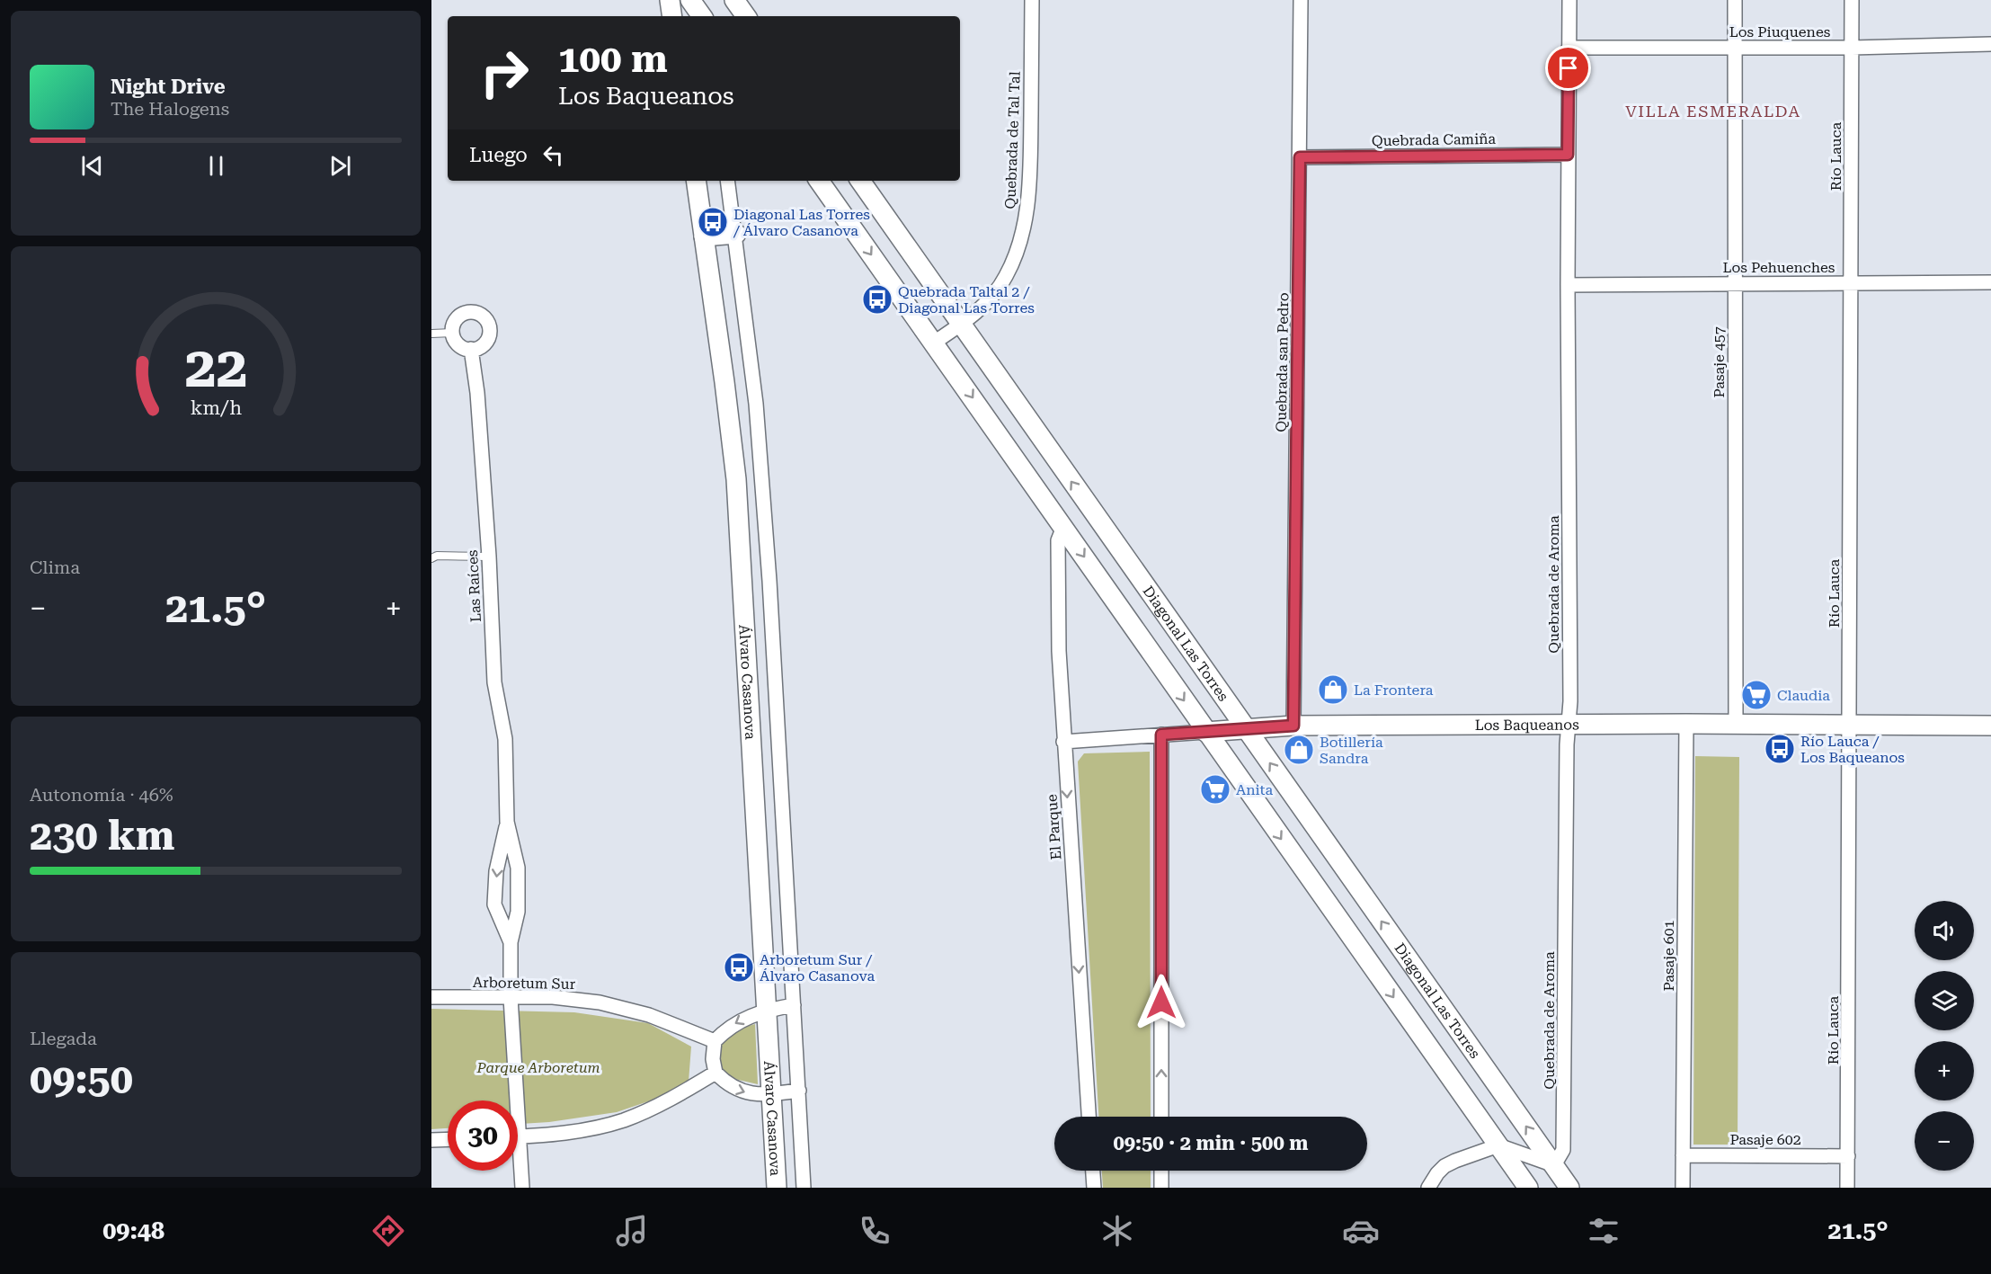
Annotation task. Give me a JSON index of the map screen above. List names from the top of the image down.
{
  "streets": {
    "main road": ["Diagonal Las Torres", "Álvaro Casanova", "Los Baqueanos"],
    "street": [
      "Los Piuquenes",
      "Quebrada Camiña",
      "Quebrada de Tal Tal",
      "Río Lauca",
      "Los Pehuenches",
      "Quebrada san Pedro",
      "Pasaje 457",
      "Quebrada de Aroma",
      "Las Raíces",
      "El Parque",
      "Pasaje 601",
      "Arboretum Sur",
      "Pasaje 602"
    ]
  },
  "crossings": [
    ["Los Piuquenes", "Río Lauca"],
    ["Los Piuquenes", "Pasaje 457"],
    ["Los Piuquenes", "Quebrada de Aroma"],
    ["Quebrada Camiña", "Quebrada san Pedro"],
    ["Quebrada Camiña", "Quebrada de Aroma"],
    ["Quebrada de Tal Tal", "Diagonal Las Torres"],
    ["Río Lauca", "Los Pehuenches"],
    ["Río Lauca", "Los Baqueanos"],
    ["Río Lauca", "Pasaje 602"],
    ["Los Pehuenches", "Pasaje 457"],
    ["Los Pehuenches", "Quebrada de Aroma"],
    ["Quebrada san Pedro", "Los Baqueanos"],
    ["Pasaje 457", "Los Baqueanos"],
    ["Quebrada de Aroma", "Diagonal Las Torres"],
    ["Quebrada de Aroma", "Los Baqueanos"],
    ["Las Raíces", "Arboretum Sur"],
    ["Diagonal Las Torres", "Los Baqueanos"],
    ["Los Baqueanos", "El Parque"],
    ["Los Baqueanos", "Pasaje 601"],
    ["Pasaje 601", "Pasaje 602"]
  ],
  "districts": ["VILLA ESMERALDA"],
  "parks": ["Parque Arboretum"],
  "places": {
    "bus stop": [
      "Diagonal Las Torres / Álvaro Casanova",
      "Quebrada Taltal 2 / Diagonal Las Torres",
      "Río Lauca / Los Baqueanos",
      "Arboretum Sur / Álvaro Casanova"
    ],
    "shop": ["La Frontera", "Botillería Sandra"],
    "supermarket": ["Claudia", "Anita"]
  },
  "page": {
    "turn": ["100 m", "Los Baqueanos"],
    "song": ["Night Drive", "The Halogens"],
    "then": "Luego",
    "tile": [
      "Clima",
      ["Autonomía · 46%", "230 km"],
      ["Llegada", "09:50"]
    ],
    "heat": ["−", "21.5°", "+"],
    "map_buttons": ["+", "−"],
    "limit": "30",
    "trip": "09:50 · 2 min · 500 m",
    "tabs": ["09:48", "21.5°"],
    "gauge": ["22", "km/h"]
  }
}
